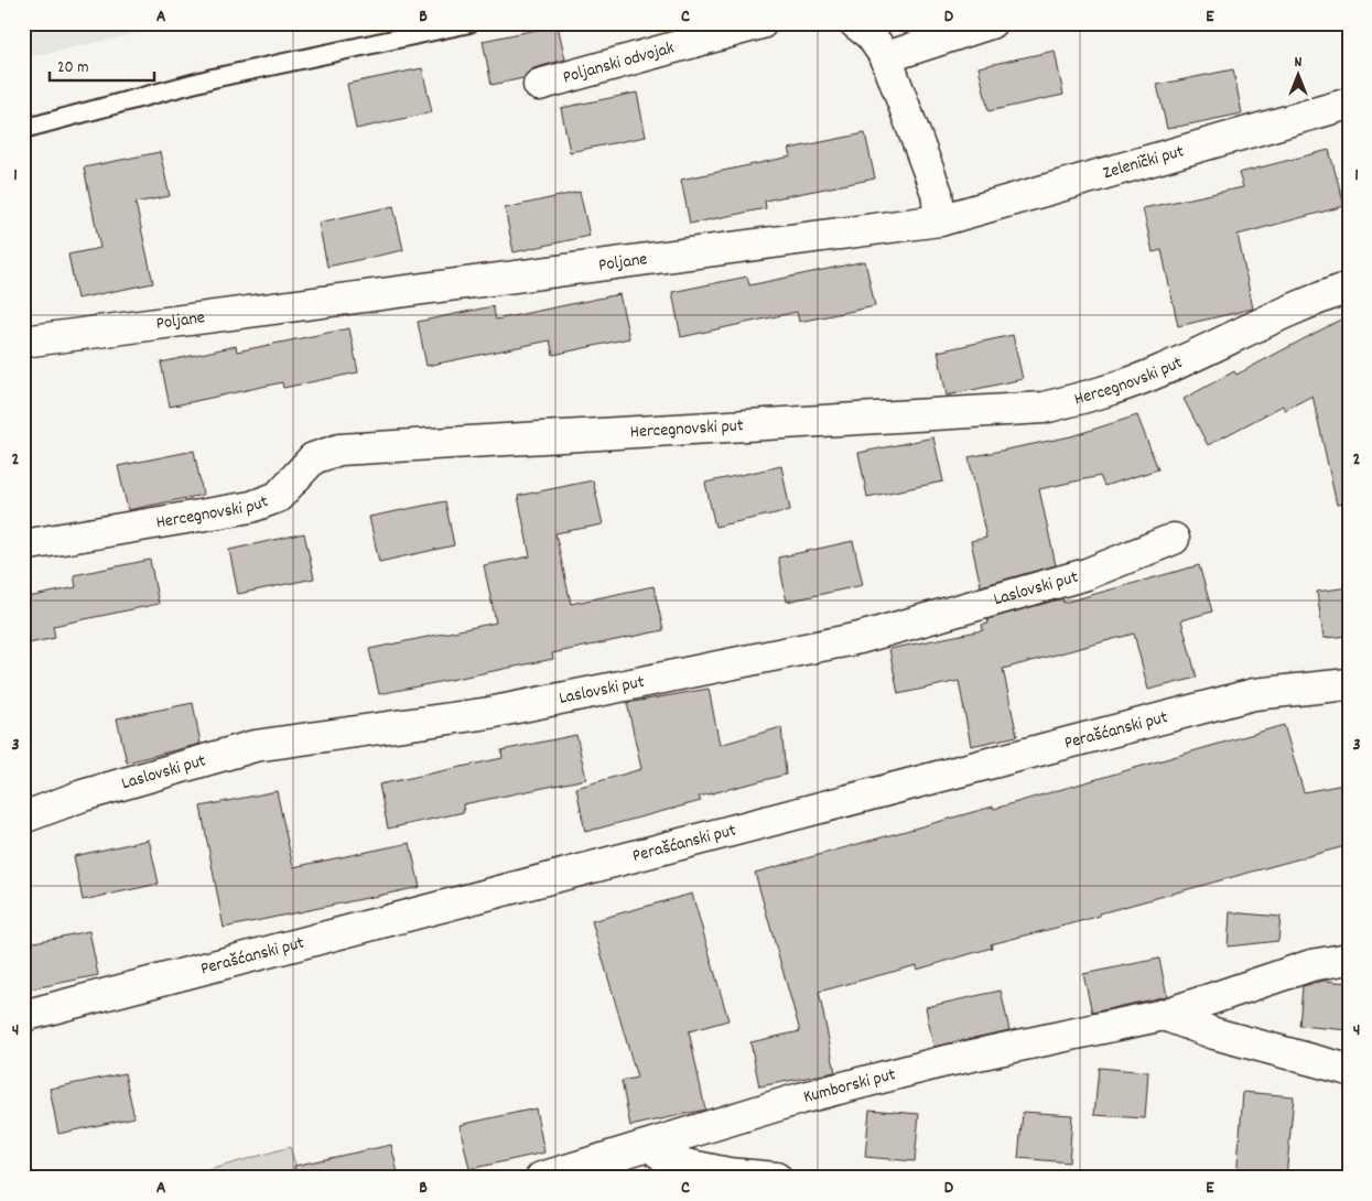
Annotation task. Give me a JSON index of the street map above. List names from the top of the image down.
{
  "streets": {
    "street": [
      "Poljanski odvojak",
      "Zelenički put",
      "Poljane",
      "Hercegnovski put",
      "Laslovski put",
      "Perašćanski put",
      "Kumborski put"
    ]
  },
  "crossings": [
    ["Zelenički put", "Poljane"]
  ],
  "scale_bar": "20 m",
  "north": "top",
  "grid": {
    "columns": [
      "A",
      "B",
      "C",
      "D",
      "E"
    ],
    "rows": [
      "1",
      "2",
      "3",
      "4"
    ]
  }
}
